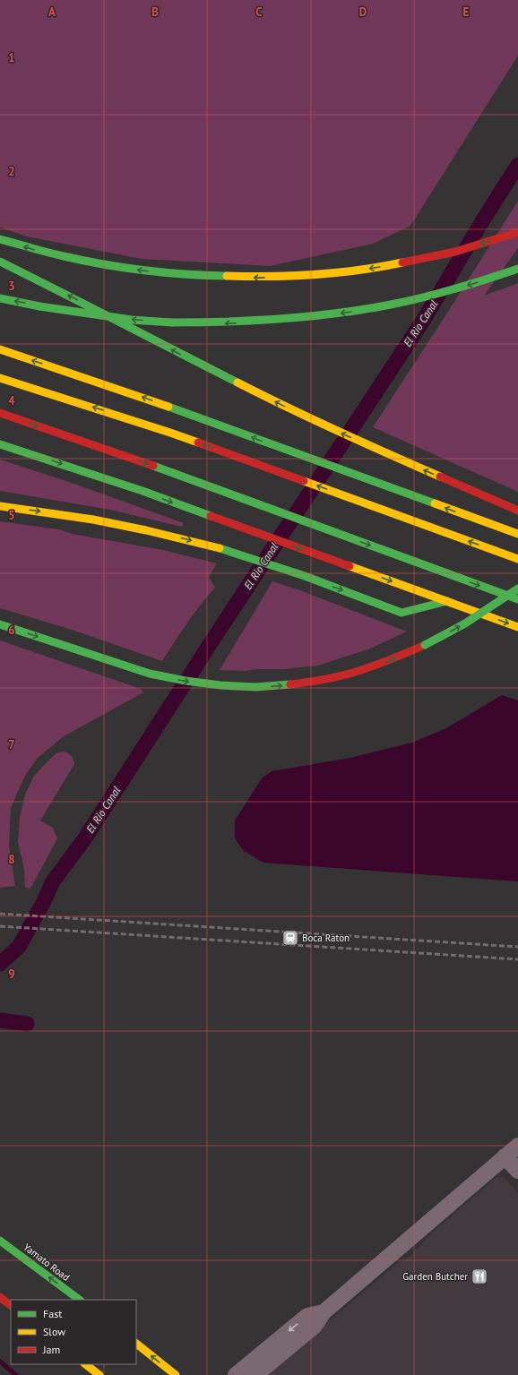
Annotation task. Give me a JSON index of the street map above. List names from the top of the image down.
{
  "streets": {
    "main road": ["Yamato Road"]
  },
  "one_way": ["Yamato Road"],
  "water": ["El Rio Canal"],
  "places": {
    "station": ["Boca Raton"],
    "restaurant": ["Garden Butcher"]
  },
  "legend": ["Fast", "Slow", "Jam"],
  "grid": {
    "columns": [
      "A",
      "B",
      "C",
      "D",
      "E"
    ],
    "rows": [
      "1",
      "2",
      "3",
      "4",
      "5",
      "6",
      "7",
      "8",
      "9"
    ]
  }
}
